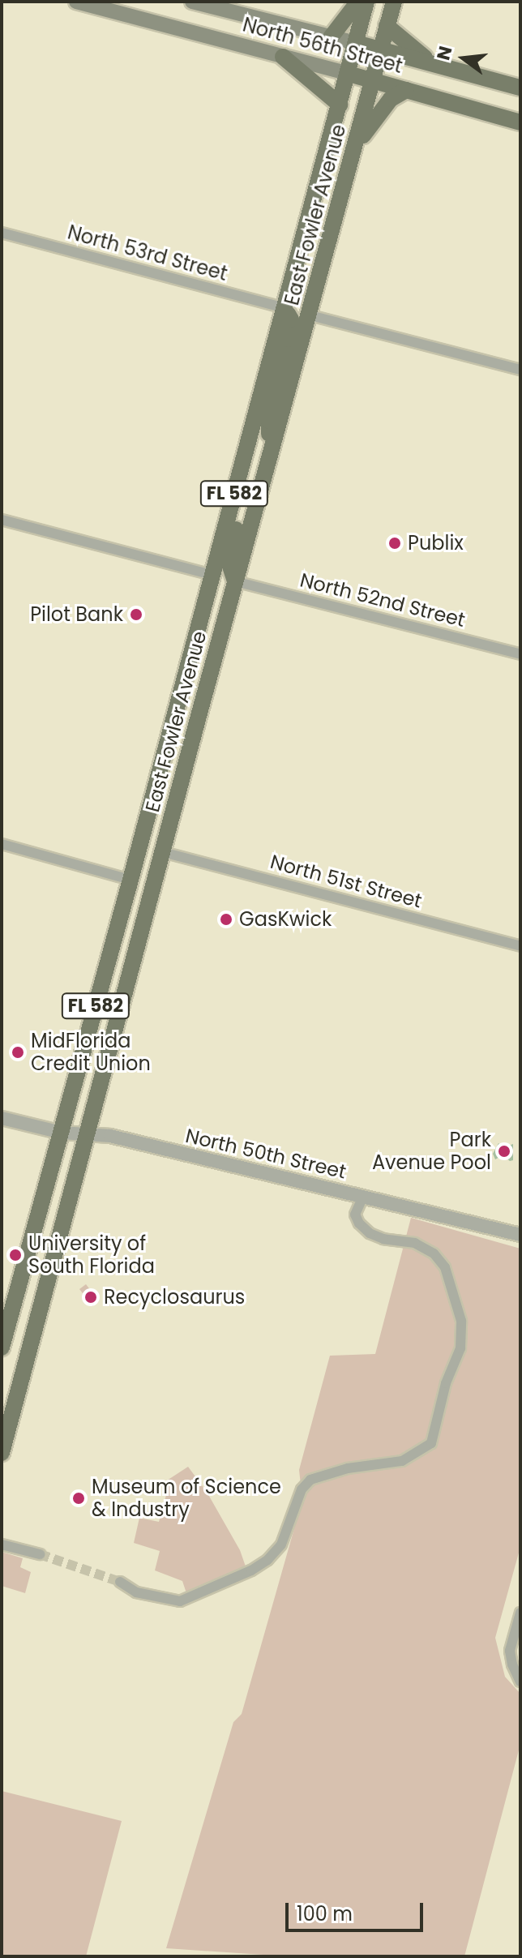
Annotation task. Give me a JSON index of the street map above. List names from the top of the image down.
{
  "streets": {
    "main road": ["North 56th Street", "East Fowler Avenue", "FL 582"],
    "street": [
      "North 53rd Street",
      "North 52nd Street",
      "North 51st Street",
      "North 50th Street"
    ]
  },
  "crossings": [
    ["North 56th Street", "East Fowler Avenue"],
    ["East Fowler Avenue", "North 53rd Street"],
    ["East Fowler Avenue", "North 52nd Street"],
    ["East Fowler Avenue", "North 51st Street"],
    ["East Fowler Avenue", "North 50th Street"]
  ],
  "places": [
    "Publix",
    "Pilot Bank",
    "GasKwick",
    "MidFlorida Credit Union",
    "Park Avenue Pool",
    "University of South Florida",
    "Recyclosaurus",
    "Museum of Science & Industry"
  ],
  "scale_bar": "100 m",
  "north": "left"
}
